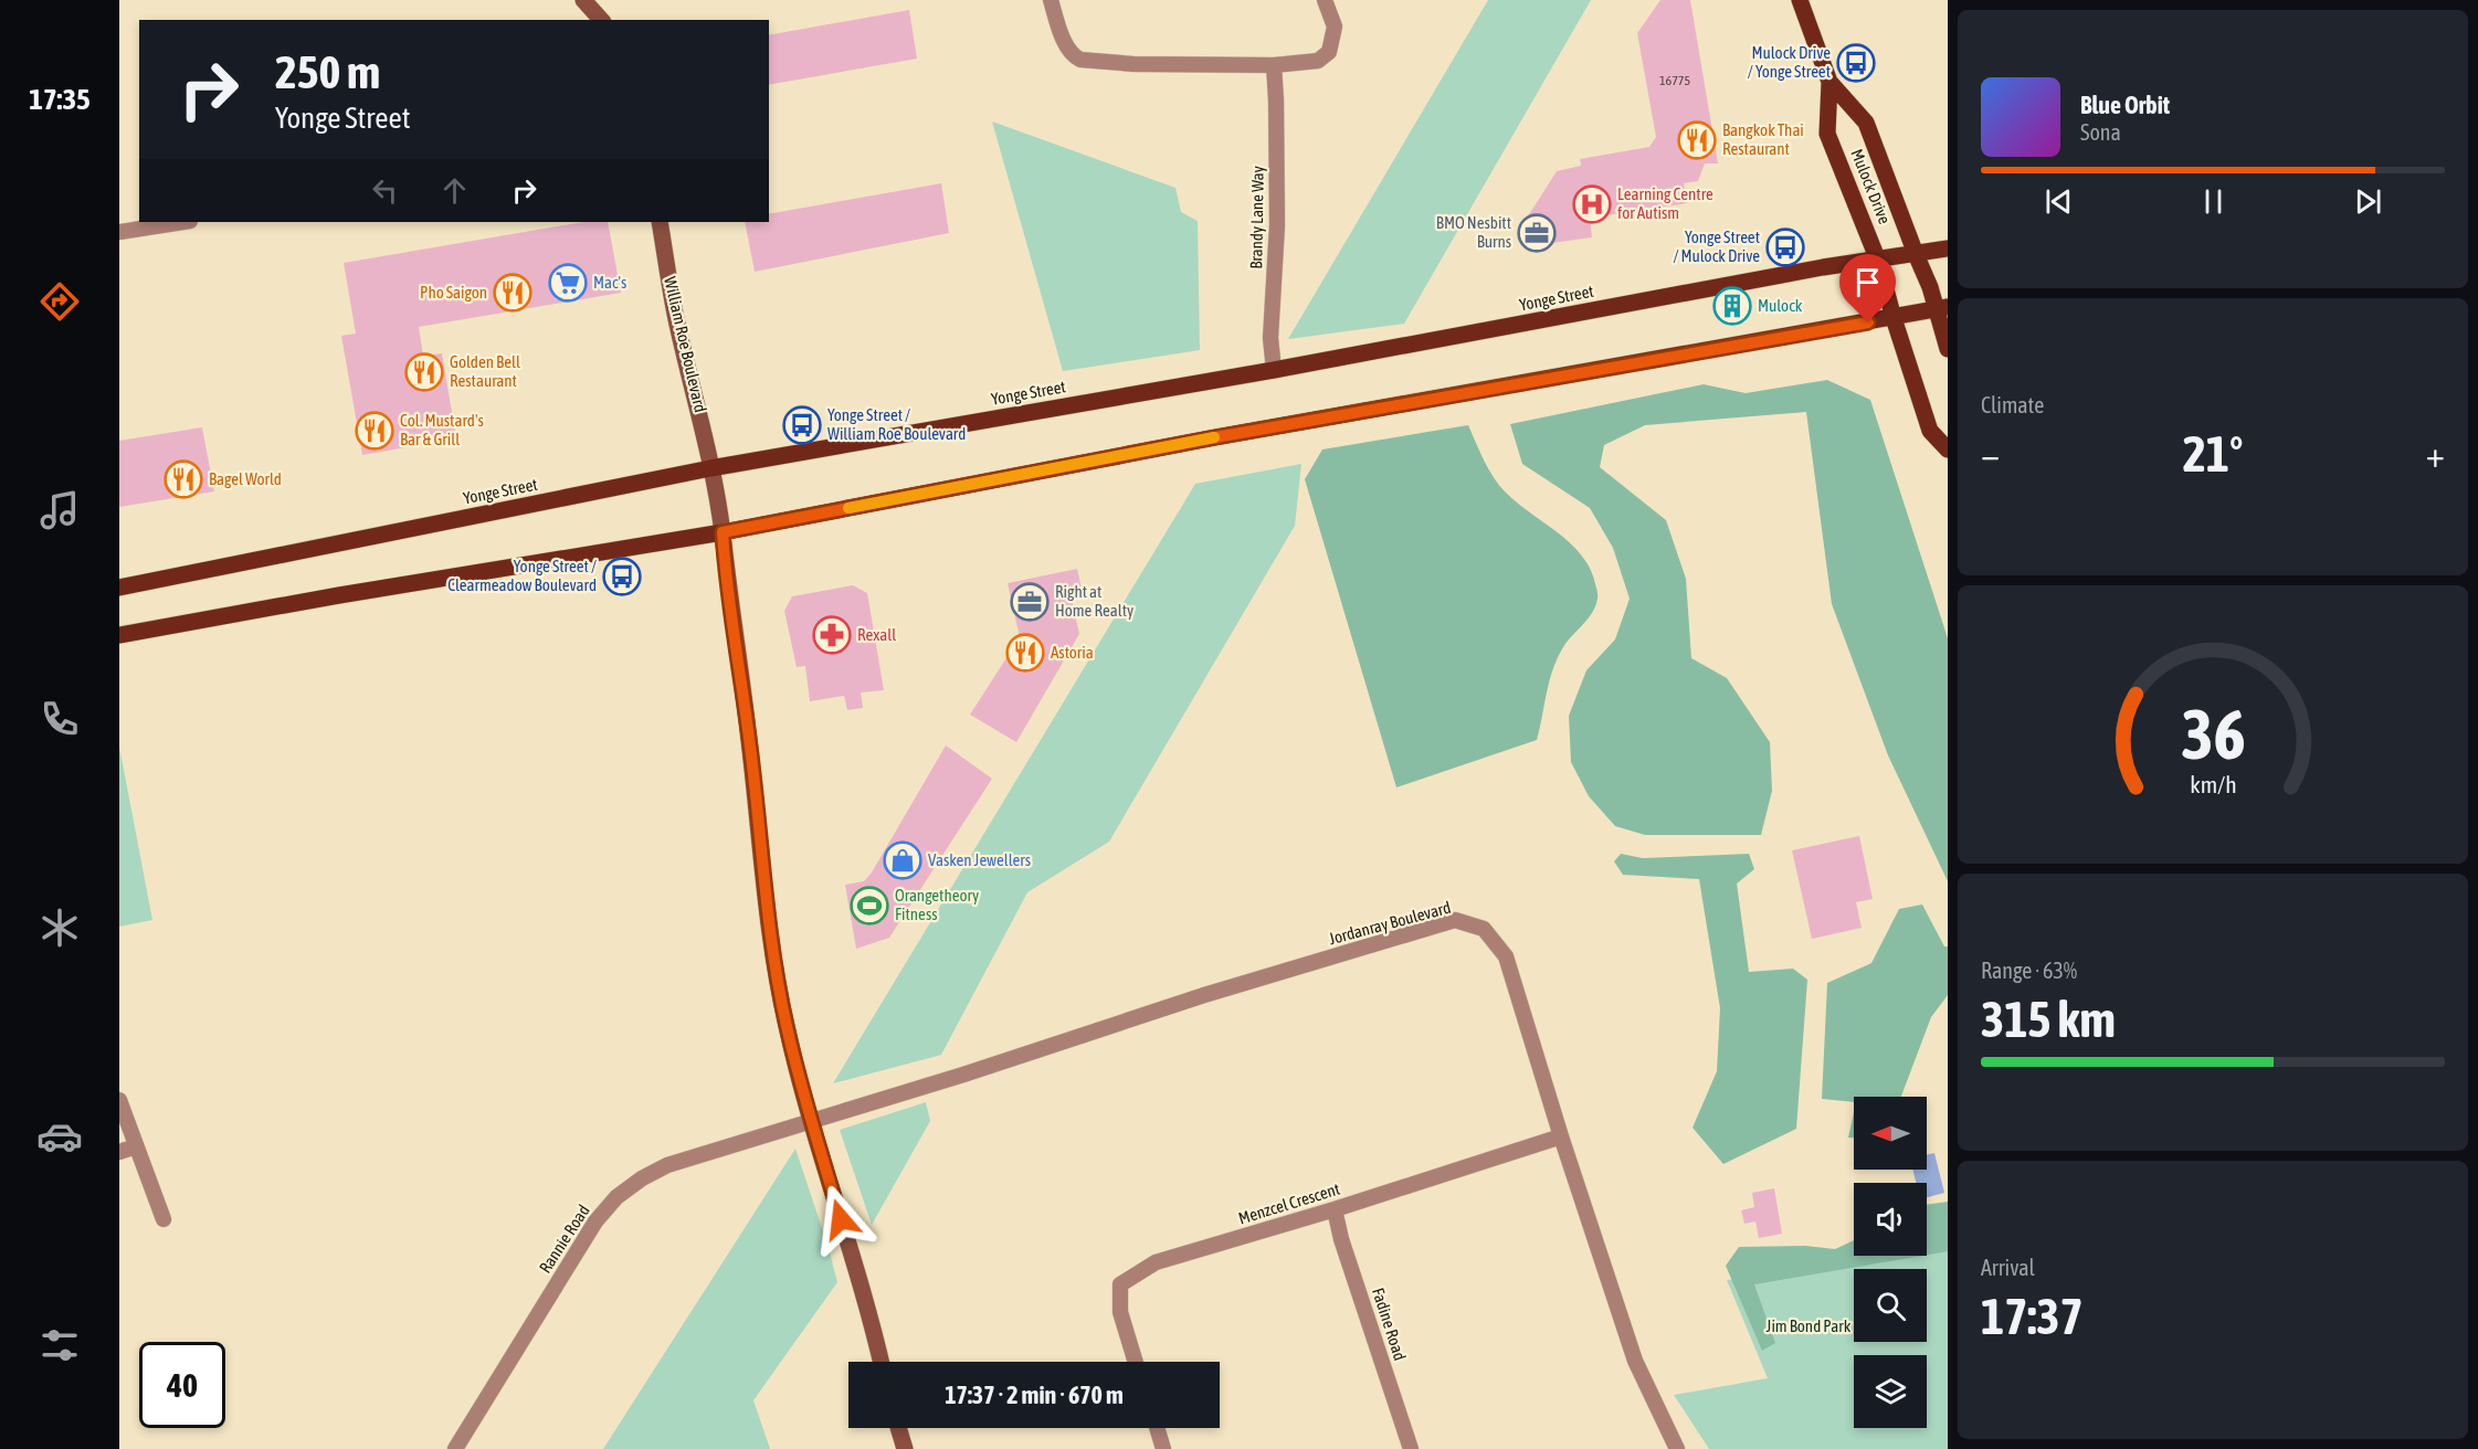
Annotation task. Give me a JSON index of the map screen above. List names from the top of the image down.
{
  "streets": {
    "main road": ["Mulock Drive", "Yonge Street"],
    "street": [
      "Brandy Lane Way",
      "William Roe Boulevard",
      "Jordanray Boulevard",
      "Menzcel Crescent",
      "Rannie Road",
      "Fadine Road"
    ]
  },
  "crossings": [
    ["Mulock Drive", "Yonge Street"],
    ["Brandy Lane Way", "Yonge Street"],
    ["Yonge Street", "William Roe Boulevard"],
    ["William Roe Boulevard", "Jordanray Boulevard"],
    ["William Roe Boulevard", "Rannie Road"],
    ["Jordanray Boulevard", "Menzcel Crescent"],
    ["Jordanray Boulevard", "Rannie Road"],
    ["Menzcel Crescent", "Fadine Road"]
  ],
  "parks": ["Jim Bond Park"],
  "places": {
    "bus stop": [
      "Mulock Drive / Yonge Street",
      "Yonge Street / Mulock Drive",
      "Yonge Street / William Roe Boulevard",
      "Yonge Street / Clearmeadow Boulevard"
    ],
    "restaurant": [
      "Bangkok Thai Restaurant",
      "Pho Saigon",
      "Golden Bell Restaurant",
      "Col. Mustard's Bar & Grill",
      "Bagel World",
      "Astoria"
    ],
    "hospital": ["Learning Centre for Autism"],
    "office": ["BMO Nesbitt Burns", "Right at Home Realty"],
    "supermarket": ["Mac's"],
    "building": ["Mulock"],
    "pharmacy": ["Rexall"],
    "shop": ["Vasken Jewellers"],
    "sports": ["Orangetheory Fitness"]
  },
  "house_numbers": ["16775"],
  "north": "left",
  "page": {
    "tabs": "17:35",
    "turn": ["250 m", "Yonge Street"],
    "song": ["Blue Orbit", "Sona"],
    "tile": [
      "Climate",
      ["Range · 63%", "315 km"],
      ["Arrival", "17:37"]
    ],
    "heat": ["−", "21°", "+"],
    "limit": "40",
    "trip": "17:37 · 2 min · 670 m",
    "gauge": ["36", "km/h"]
  }
}
